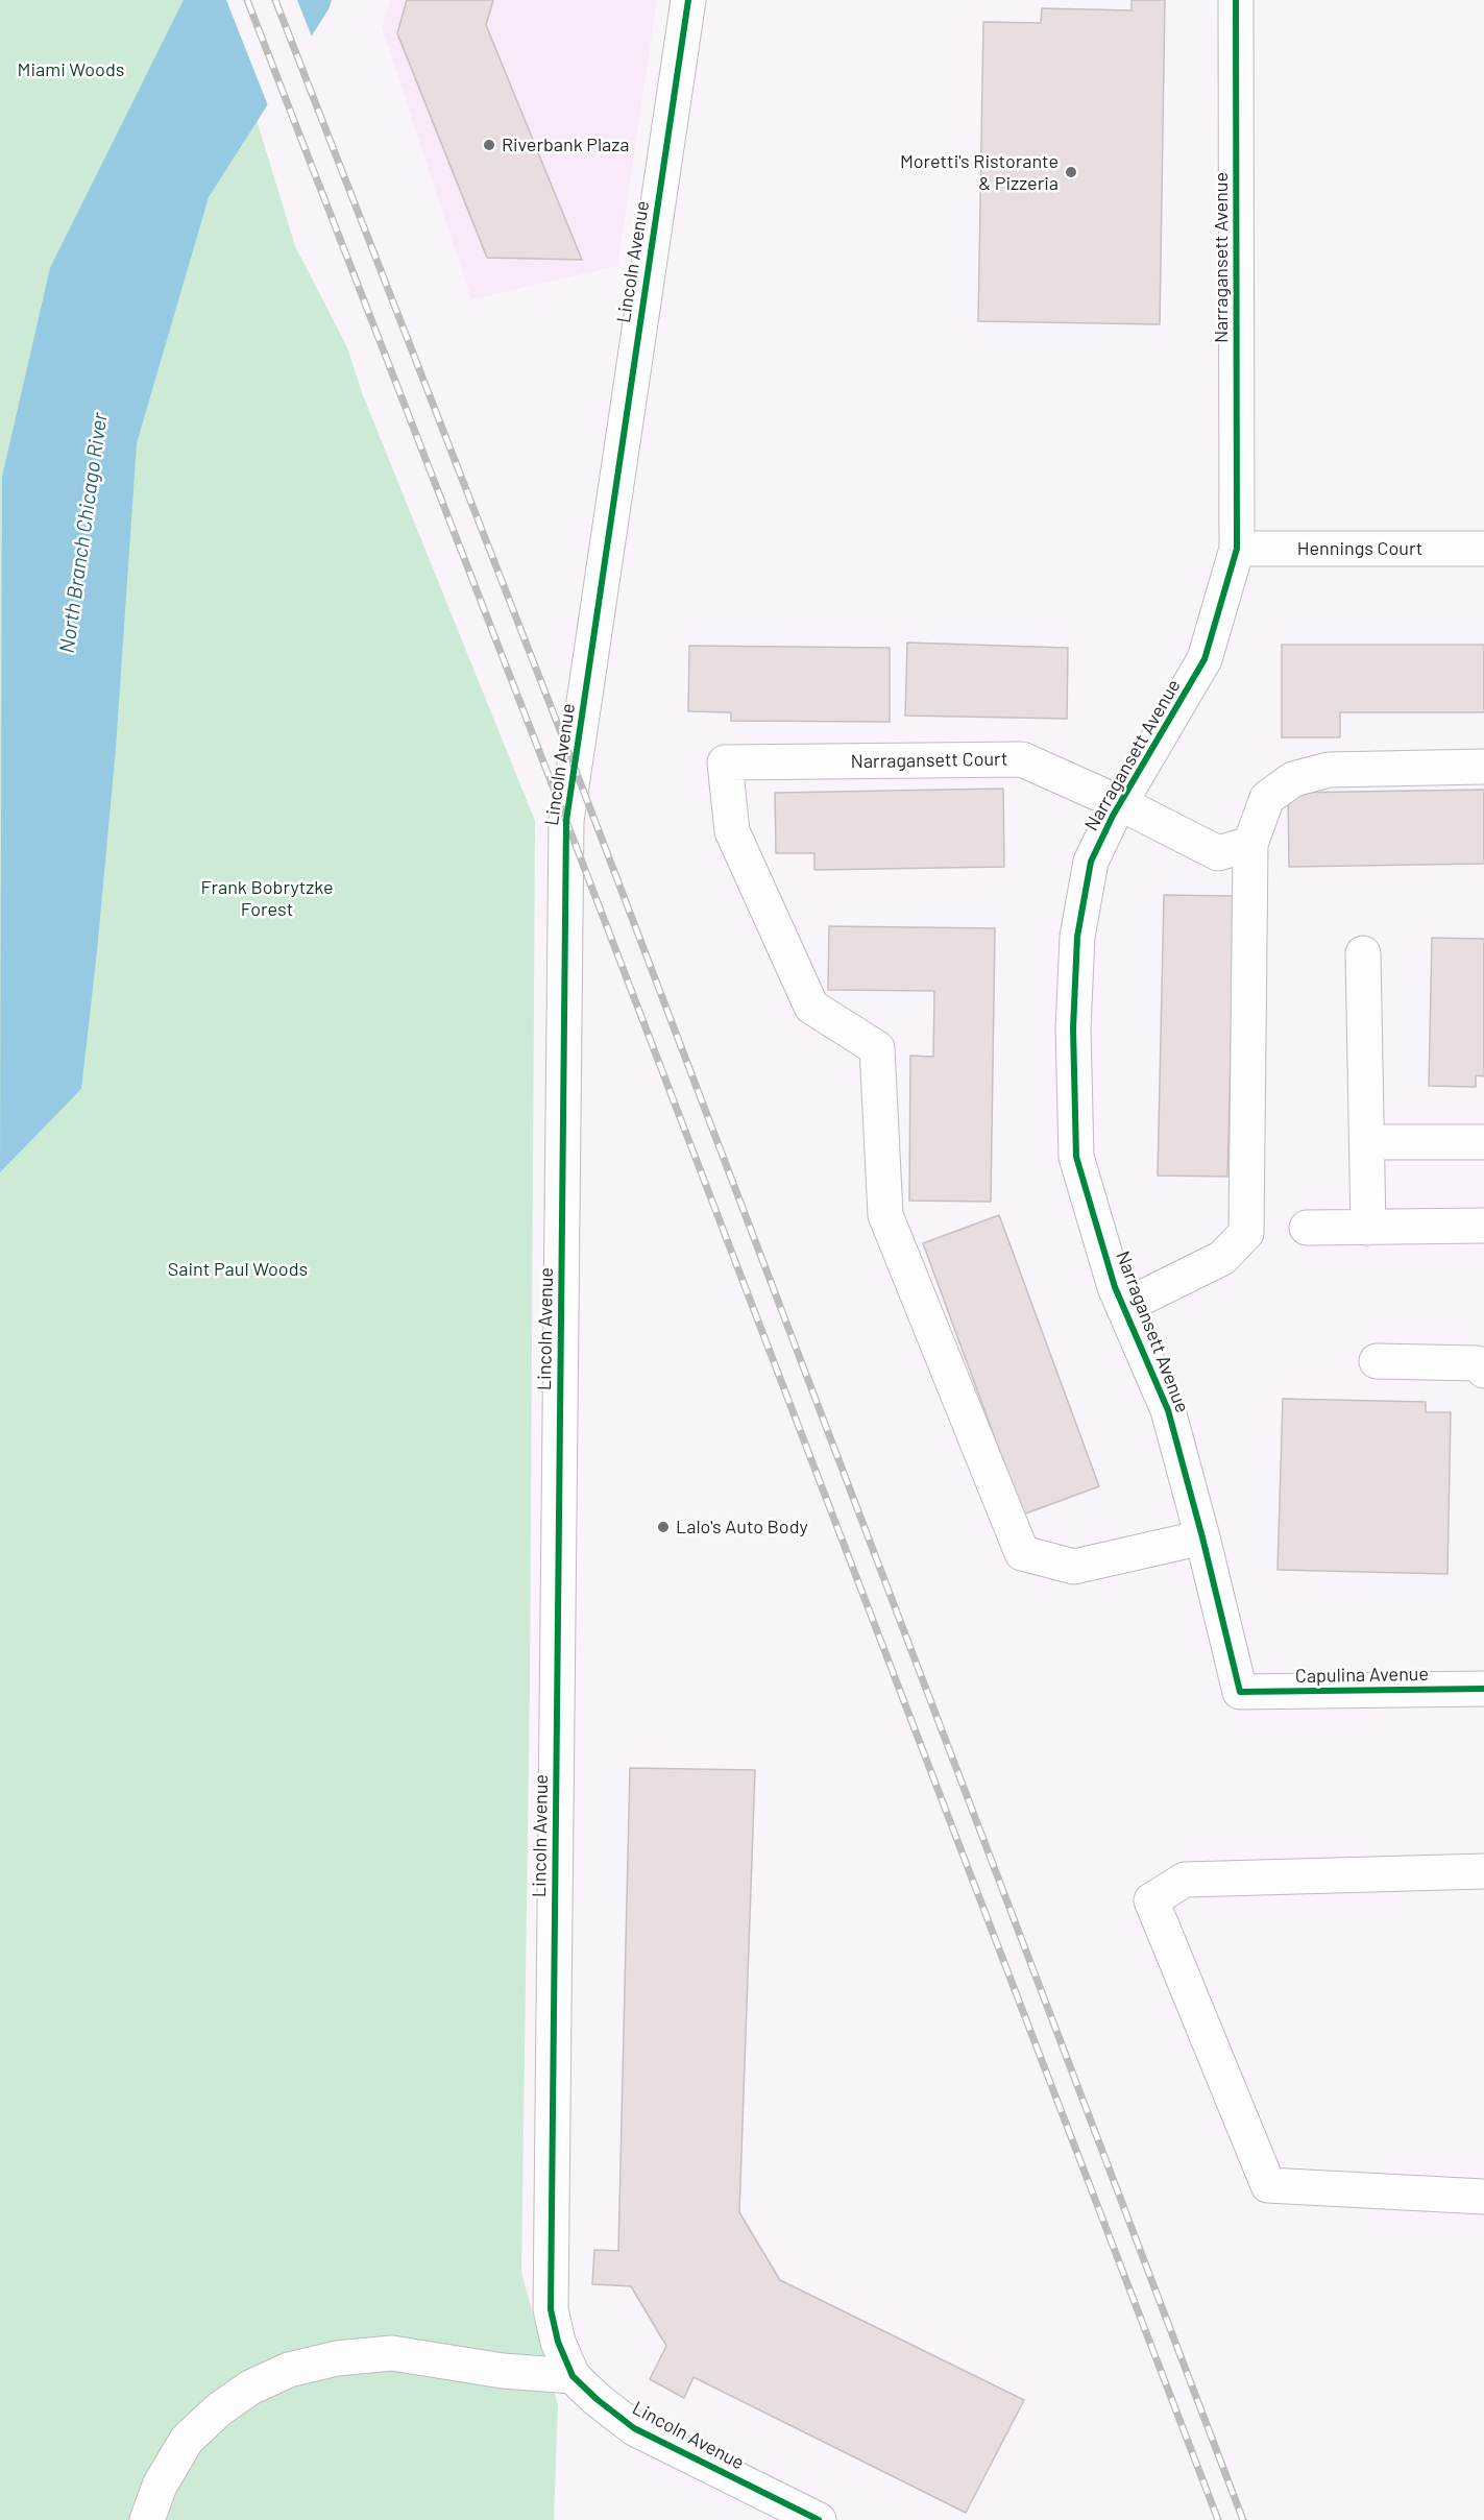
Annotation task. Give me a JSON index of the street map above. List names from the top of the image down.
{
  "streets": {
    "street": [
      "Narragansett Avenue",
      "Lincoln Avenue",
      "Hennings Court",
      "Narragansett Court",
      "Capulina Avenue"
    ]
  },
  "crossings": [
    ["Narragansett Avenue", "Hennings Court"],
    ["Narragansett Avenue", "Narragansett Court"],
    ["Narragansett Avenue", "Capulina Avenue"]
  ],
  "water": ["North Branch Chicago River"],
  "parks": ["Miami Woods", "Frank Bobrytzke Forest", "Saint Paul Woods"],
  "places": ["Riverbank Plaza", "Moretti's Ristorante & Pizzeria", "Lalo's Auto Body"]
}
